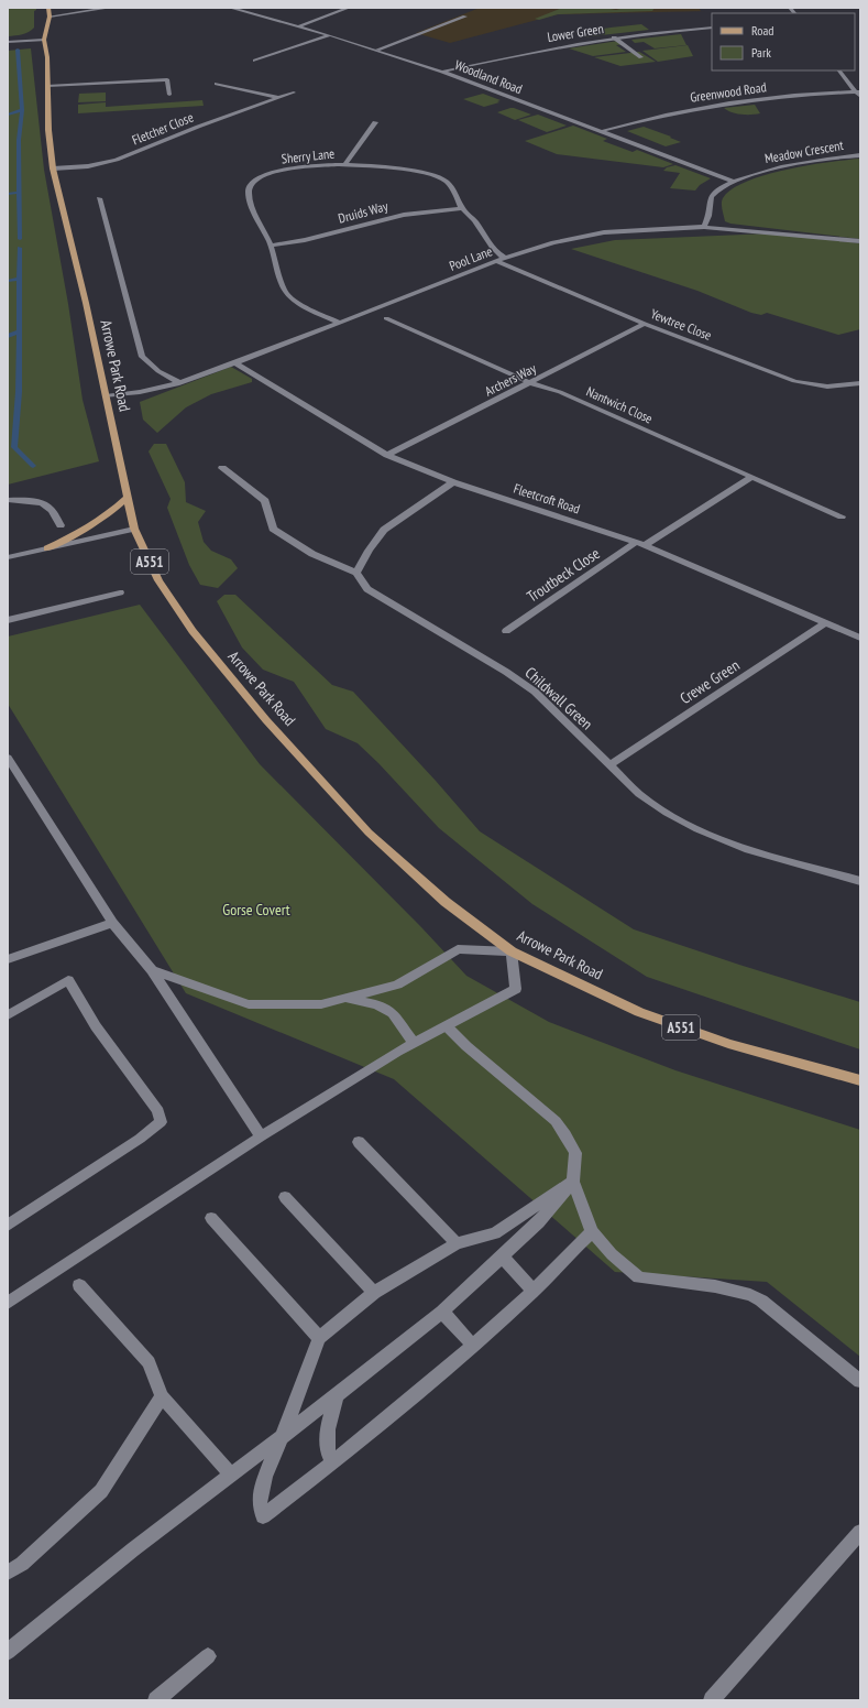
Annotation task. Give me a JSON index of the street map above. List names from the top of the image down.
{
  "streets": {
    "main road": ["Arrowe Park Road", "A551"],
    "street": [
      "Lower Green",
      "Woodland Road",
      "Greenwood Road",
      "Fletcher Close",
      "Meadow Crescent",
      "Sherry Lane",
      "Druids Way",
      "Pool Lane",
      "Yewtree Close",
      "Archers Way",
      "Nantwich Close",
      "Fleetcroft Road",
      "Troutbeck Close",
      "Crewe Green",
      "Childwall Green"
    ]
  },
  "crossings": [
    ["Lower Green", "Woodland Road"],
    ["Woodland Road", "Greenwood Road"],
    ["Woodland Road", "Meadow Crescent"],
    ["Fletcher Close", "Arrowe Park Road"],
    ["Meadow Crescent", "Pool Lane"],
    ["Sherry Lane", "Druids Way"],
    ["Sherry Lane", "Pool Lane"],
    ["Pool Lane", "Yewtree Close"],
    ["Pool Lane", "Arrowe Park Road"],
    ["Pool Lane", "Fleetcroft Road"],
    ["Yewtree Close", "Archers Way"],
    ["Archers Way", "Nantwich Close"],
    ["Archers Way", "Fleetcroft Road"],
    ["Nantwich Close", "Troutbeck Close"],
    ["Fleetcroft Road", "Troutbeck Close"],
    ["Fleetcroft Road", "Crewe Green"],
    ["Crewe Green", "Childwall Green"]
  ],
  "parks": ["Gorse Covert"],
  "legend": ["Road", "Park"]
}
